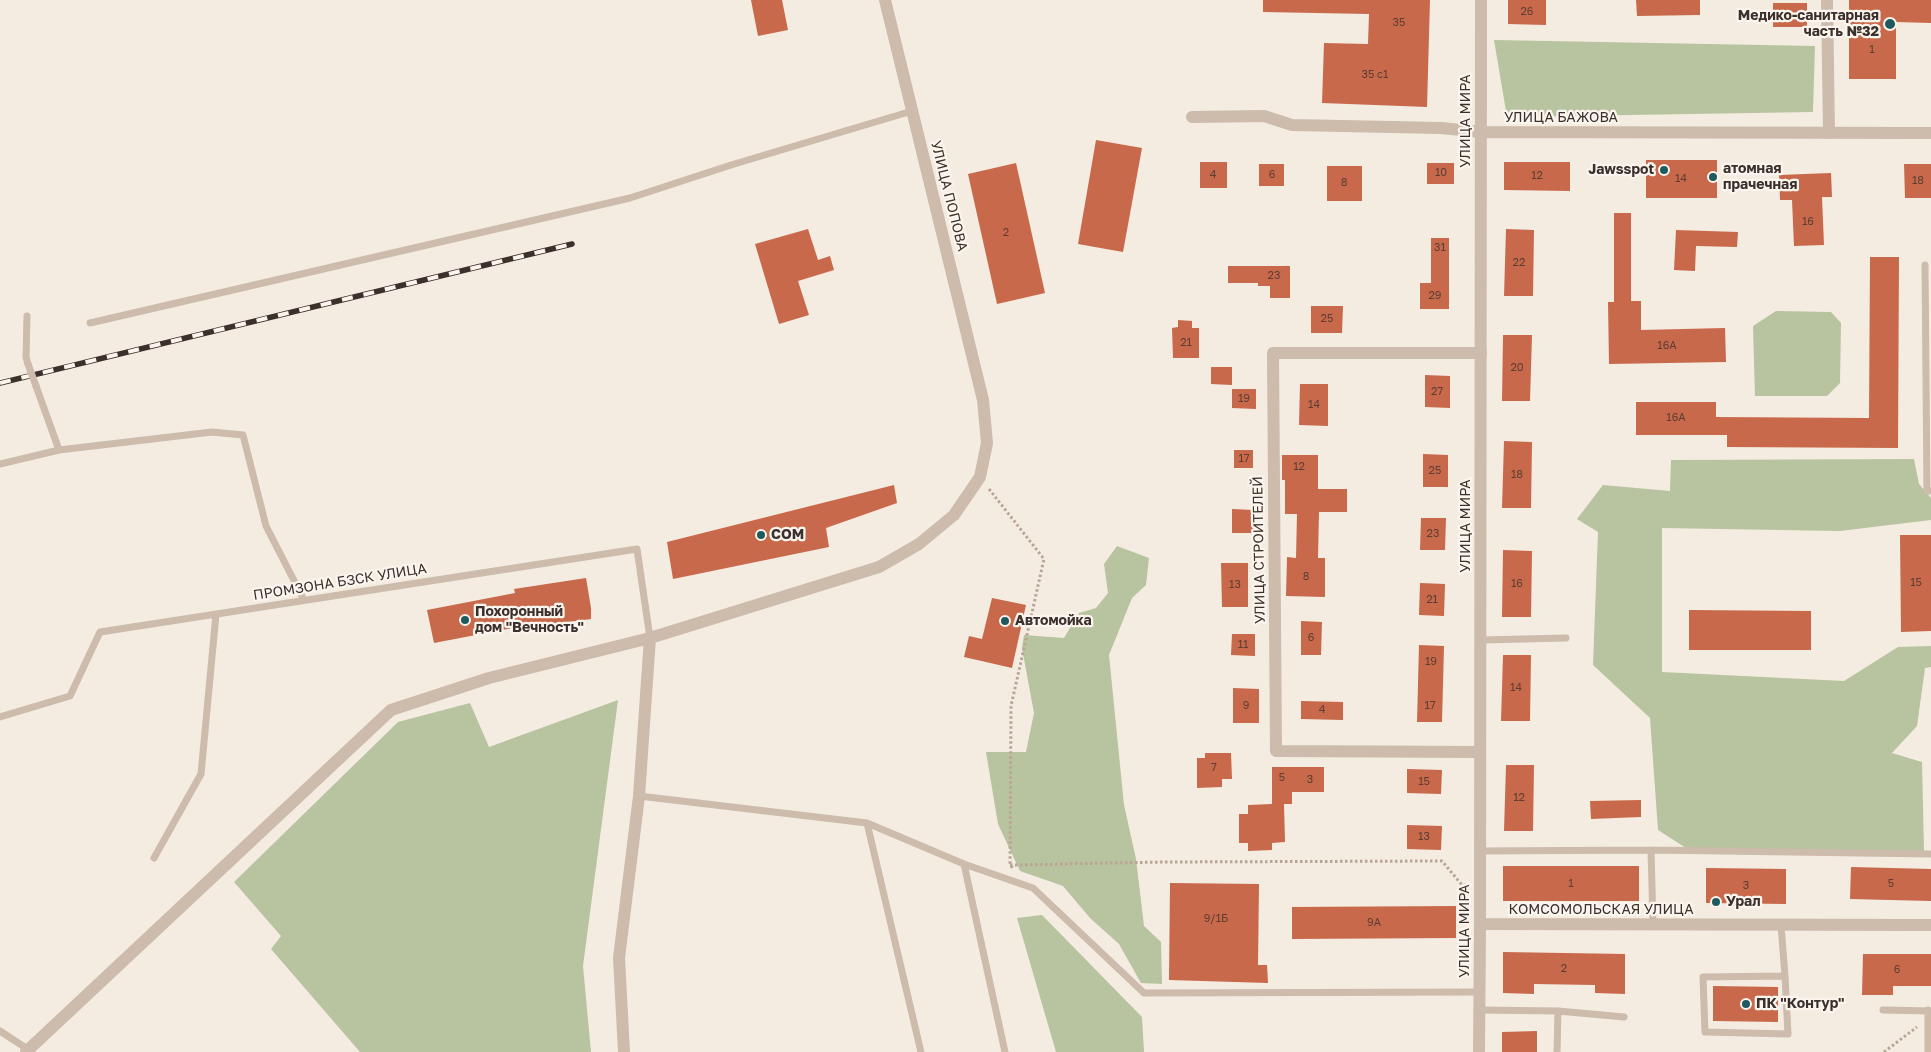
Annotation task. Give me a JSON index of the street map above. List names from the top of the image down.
{
  "streets": {
    "street": [
      "УЛИЦА БАЖОВА",
      "УЛИЦА МИРА",
      "УЛИЦА ПОПОВА",
      "УЛИЦА СТРОИТЕЛЕЙ",
      "КОМСОМОЛЬСКАЯ УЛИЦА"
    ],
    "lane": ["ПРОМЗОНА БЗСК УЛИЦА"]
  },
  "crossings": [
    ["УЛИЦА БАЖОВА", "УЛИЦА МИРА"],
    ["УЛИЦА МИРА", "УЛИЦА СТРОИТЕЛЕЙ"],
    ["УЛИЦА МИРА", "КОМСОМОЛЬСКАЯ УЛИЦА"]
  ],
  "places": [
    "Медико-санитарная часть №32",
    "Jawsspot",
    "атомная прачечная",
    "СОМ",
    "Похоронный дом \"Вечность\"",
    "Автомойка",
    "Урал",
    "ПК \"Контур\""
  ],
  "house_numbers": [
    "26",
    "35",
    "1",
    "35 с1",
    "10",
    "4",
    "6",
    "12",
    "14",
    "18",
    "8",
    "16",
    "2",
    "31",
    "22",
    "23",
    "29",
    "25",
    "21",
    "16А",
    "20",
    "27",
    "19",
    "14",
    "16А",
    "17",
    "12",
    "25",
    "18",
    "23",
    "8",
    "15",
    "16",
    "13",
    "21",
    "6",
    "11",
    "19",
    "14",
    "9",
    "17",
    "4",
    "7",
    "5",
    "3",
    "15",
    "12",
    "13",
    "1",
    "5",
    "3",
    "9/1Б",
    "9А",
    "2",
    "6"
  ]
}
